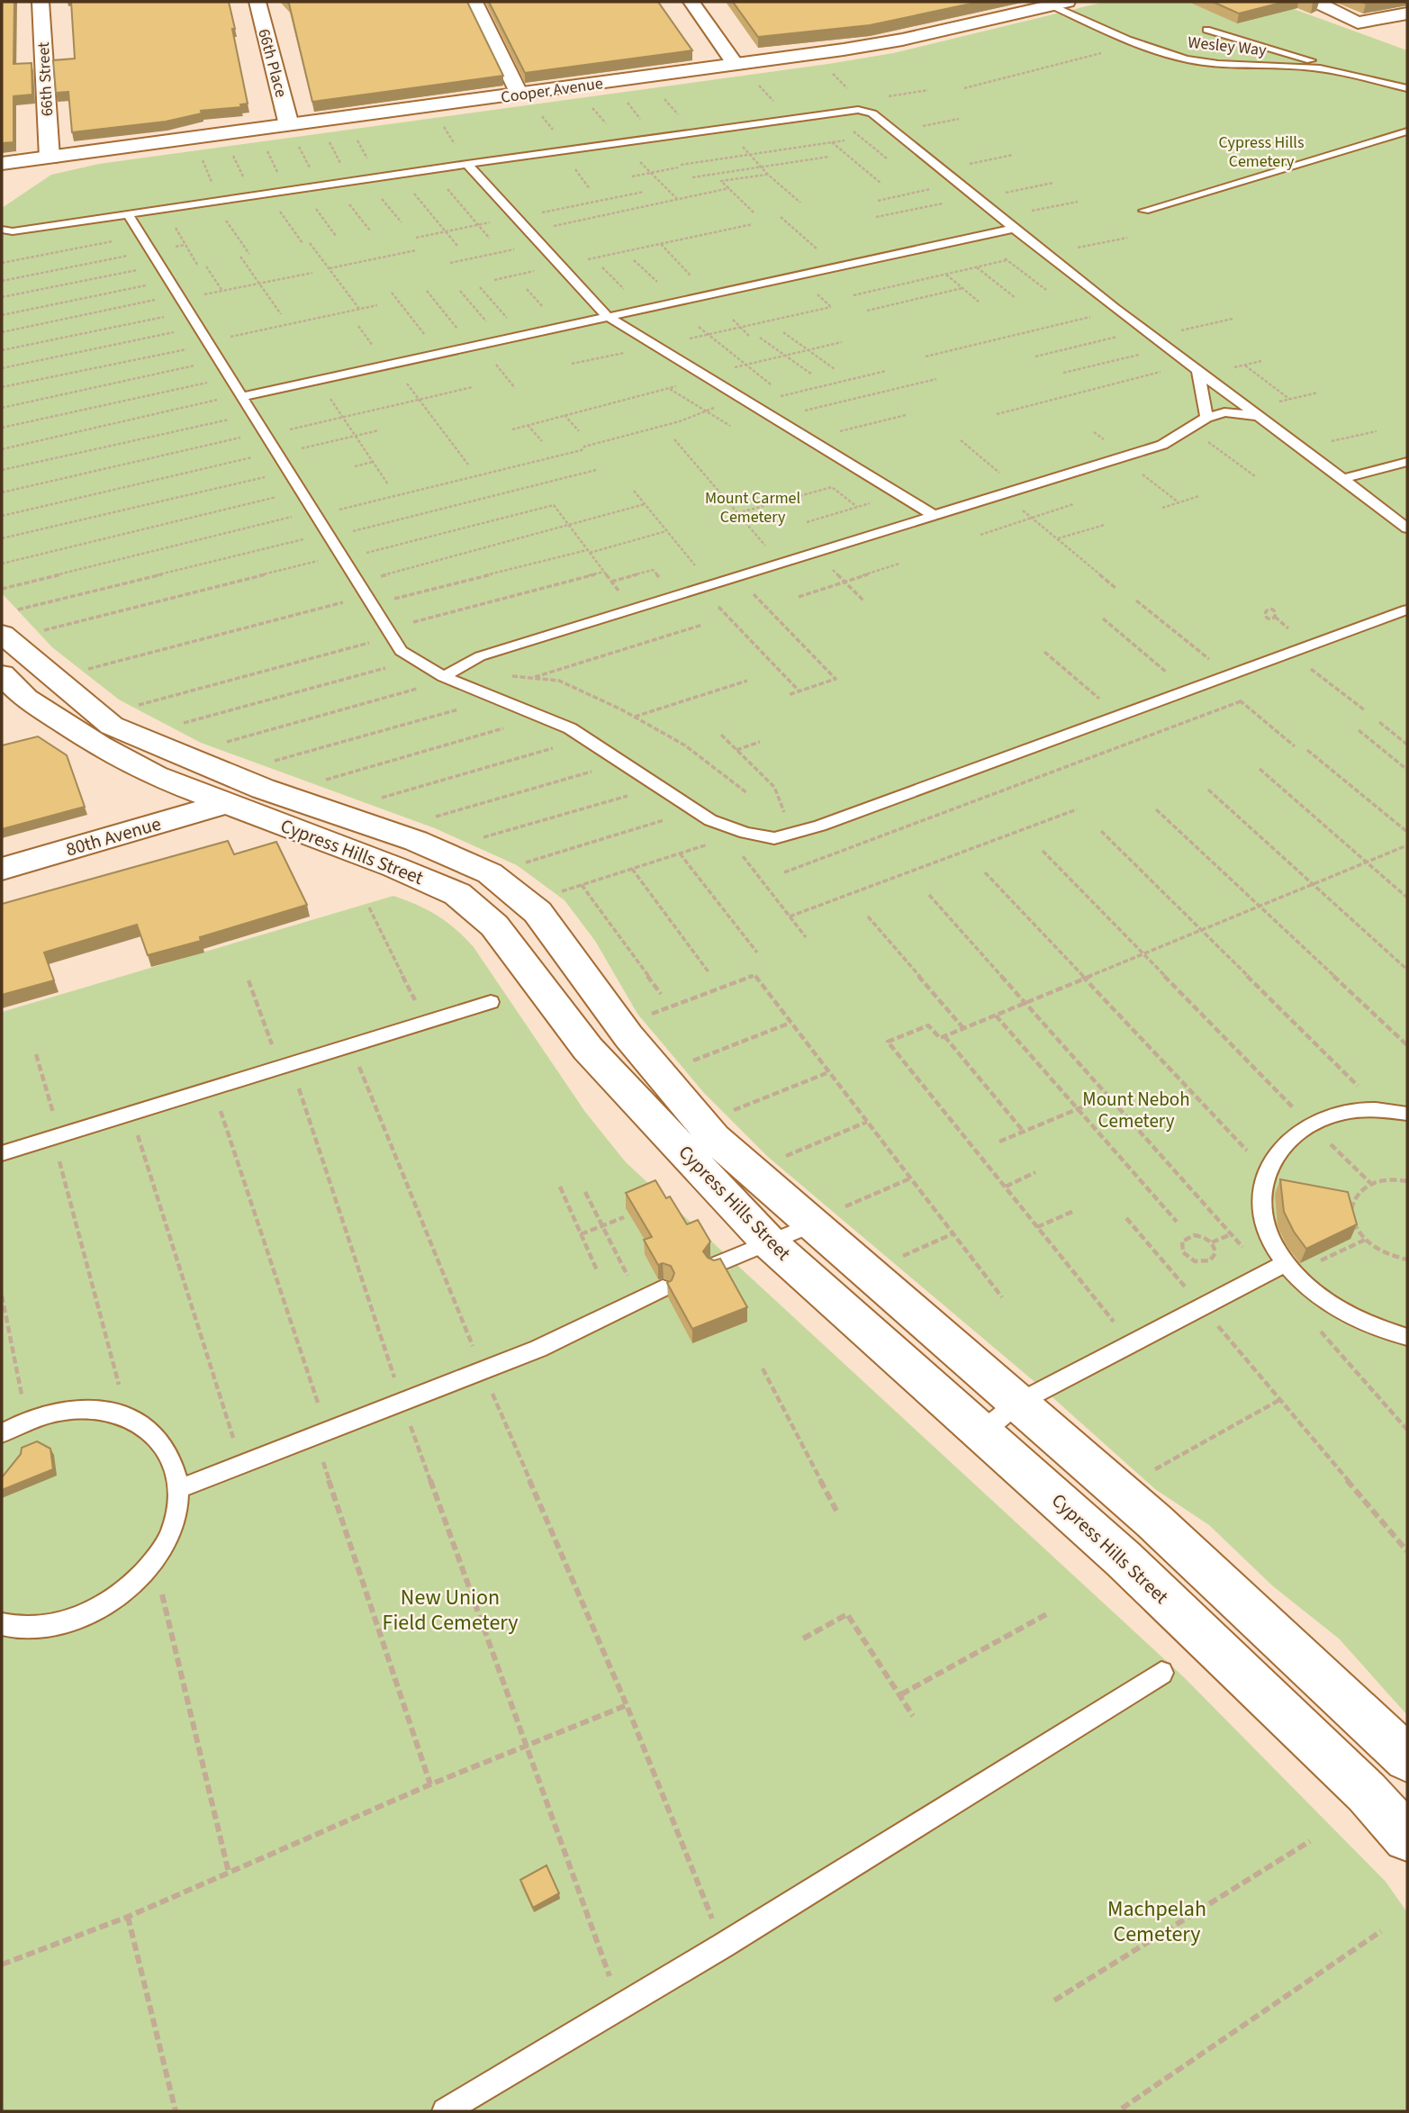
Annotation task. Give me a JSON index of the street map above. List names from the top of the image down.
{
  "streets": {
    "street": [
      "66th Place",
      "66th Street",
      "Cooper Avenue",
      "80th Avenue",
      "Cypress Hills Street"
    ],
    "lane": ["Wesley Way"]
  },
  "crossings": [
    ["Wesley Way", "Cooper Avenue"],
    ["66th Place", "Cooper Avenue"],
    ["66th Street", "Cooper Avenue"],
    ["80th Avenue", "Cypress Hills Street"]
  ],
  "parks": [
    "Cypress Hills Cemetery",
    "Mount Carmel Cemetery",
    "Mount Neboh Cemetery",
    "New Union Field Cemetery",
    "Machpelah Cemetery"
  ]
}
